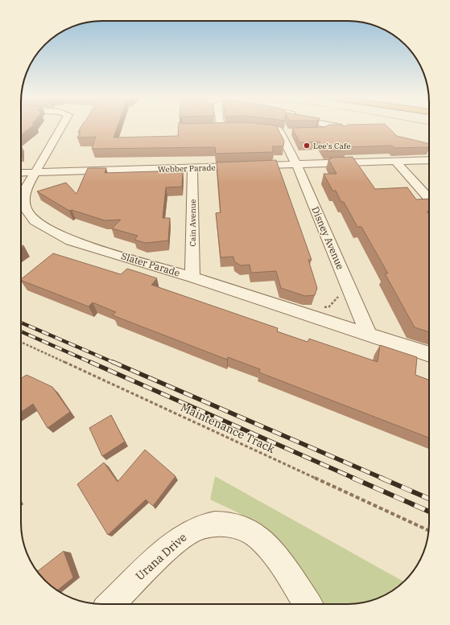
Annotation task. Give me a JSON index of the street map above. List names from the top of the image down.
{
  "streets": {
    "street": [
      "Webber Parade",
      "Cain Avenue",
      "Disney Avenue",
      "Slater Parade",
      "Urana Drive"
    ],
    "path": ["Maintenance Track"]
  },
  "crossings": [
    ["Webber Parade", "Cain Avenue"],
    ["Webber Parade", "Disney Avenue"],
    ["Webber Parade", "Slater Parade"],
    ["Cain Avenue", "Slater Parade"],
    ["Disney Avenue", "Slater Parade"]
  ],
  "places": ["Lee's Cafe"]
}
